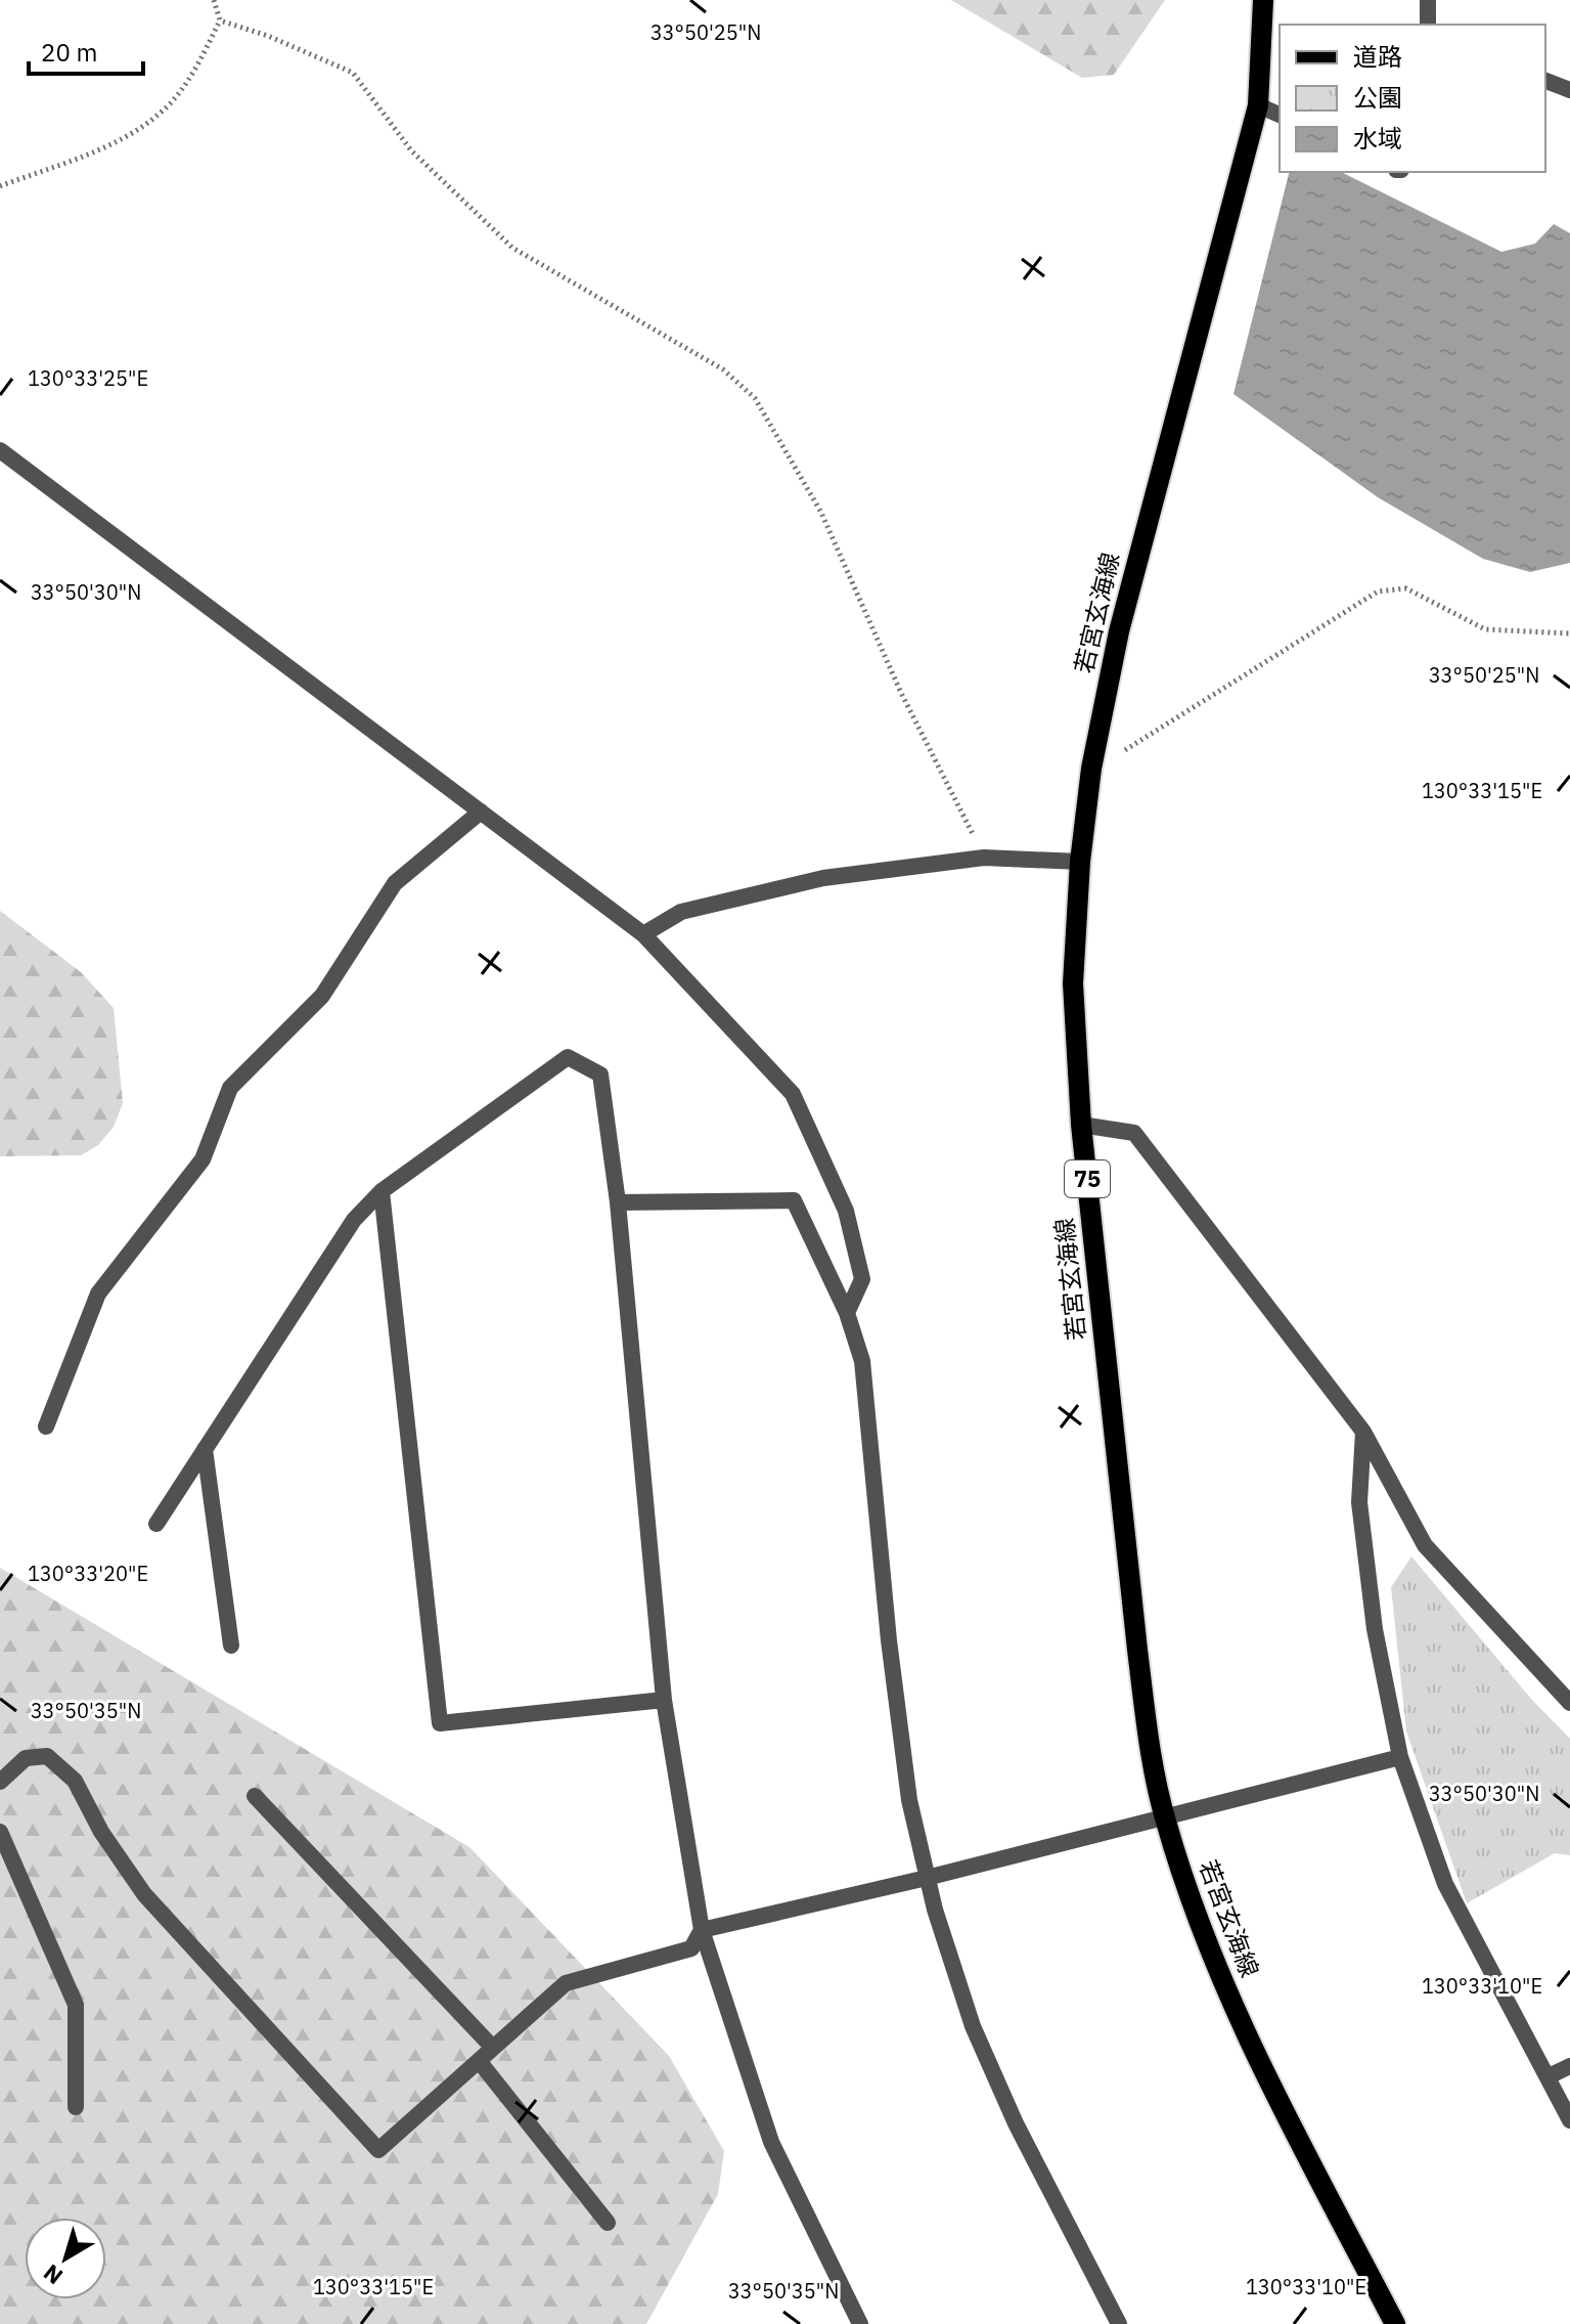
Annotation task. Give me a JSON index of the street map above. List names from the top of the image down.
{
  "streets": {
    "main road": ["若宮玄海線", "75"]
  },
  "legend": ["道路", "公園", "水域"],
  "scale_bar": "20 m",
  "north": "bottom left",
  "coordinates": [
    "33°50'25\"N",
    "130°33'25\"E",
    "33°50'30\"N",
    "130°33'15\"E",
    "130°33'20\"E",
    "33°50'35\"N",
    "130°33'10\"E"
  ]
}
